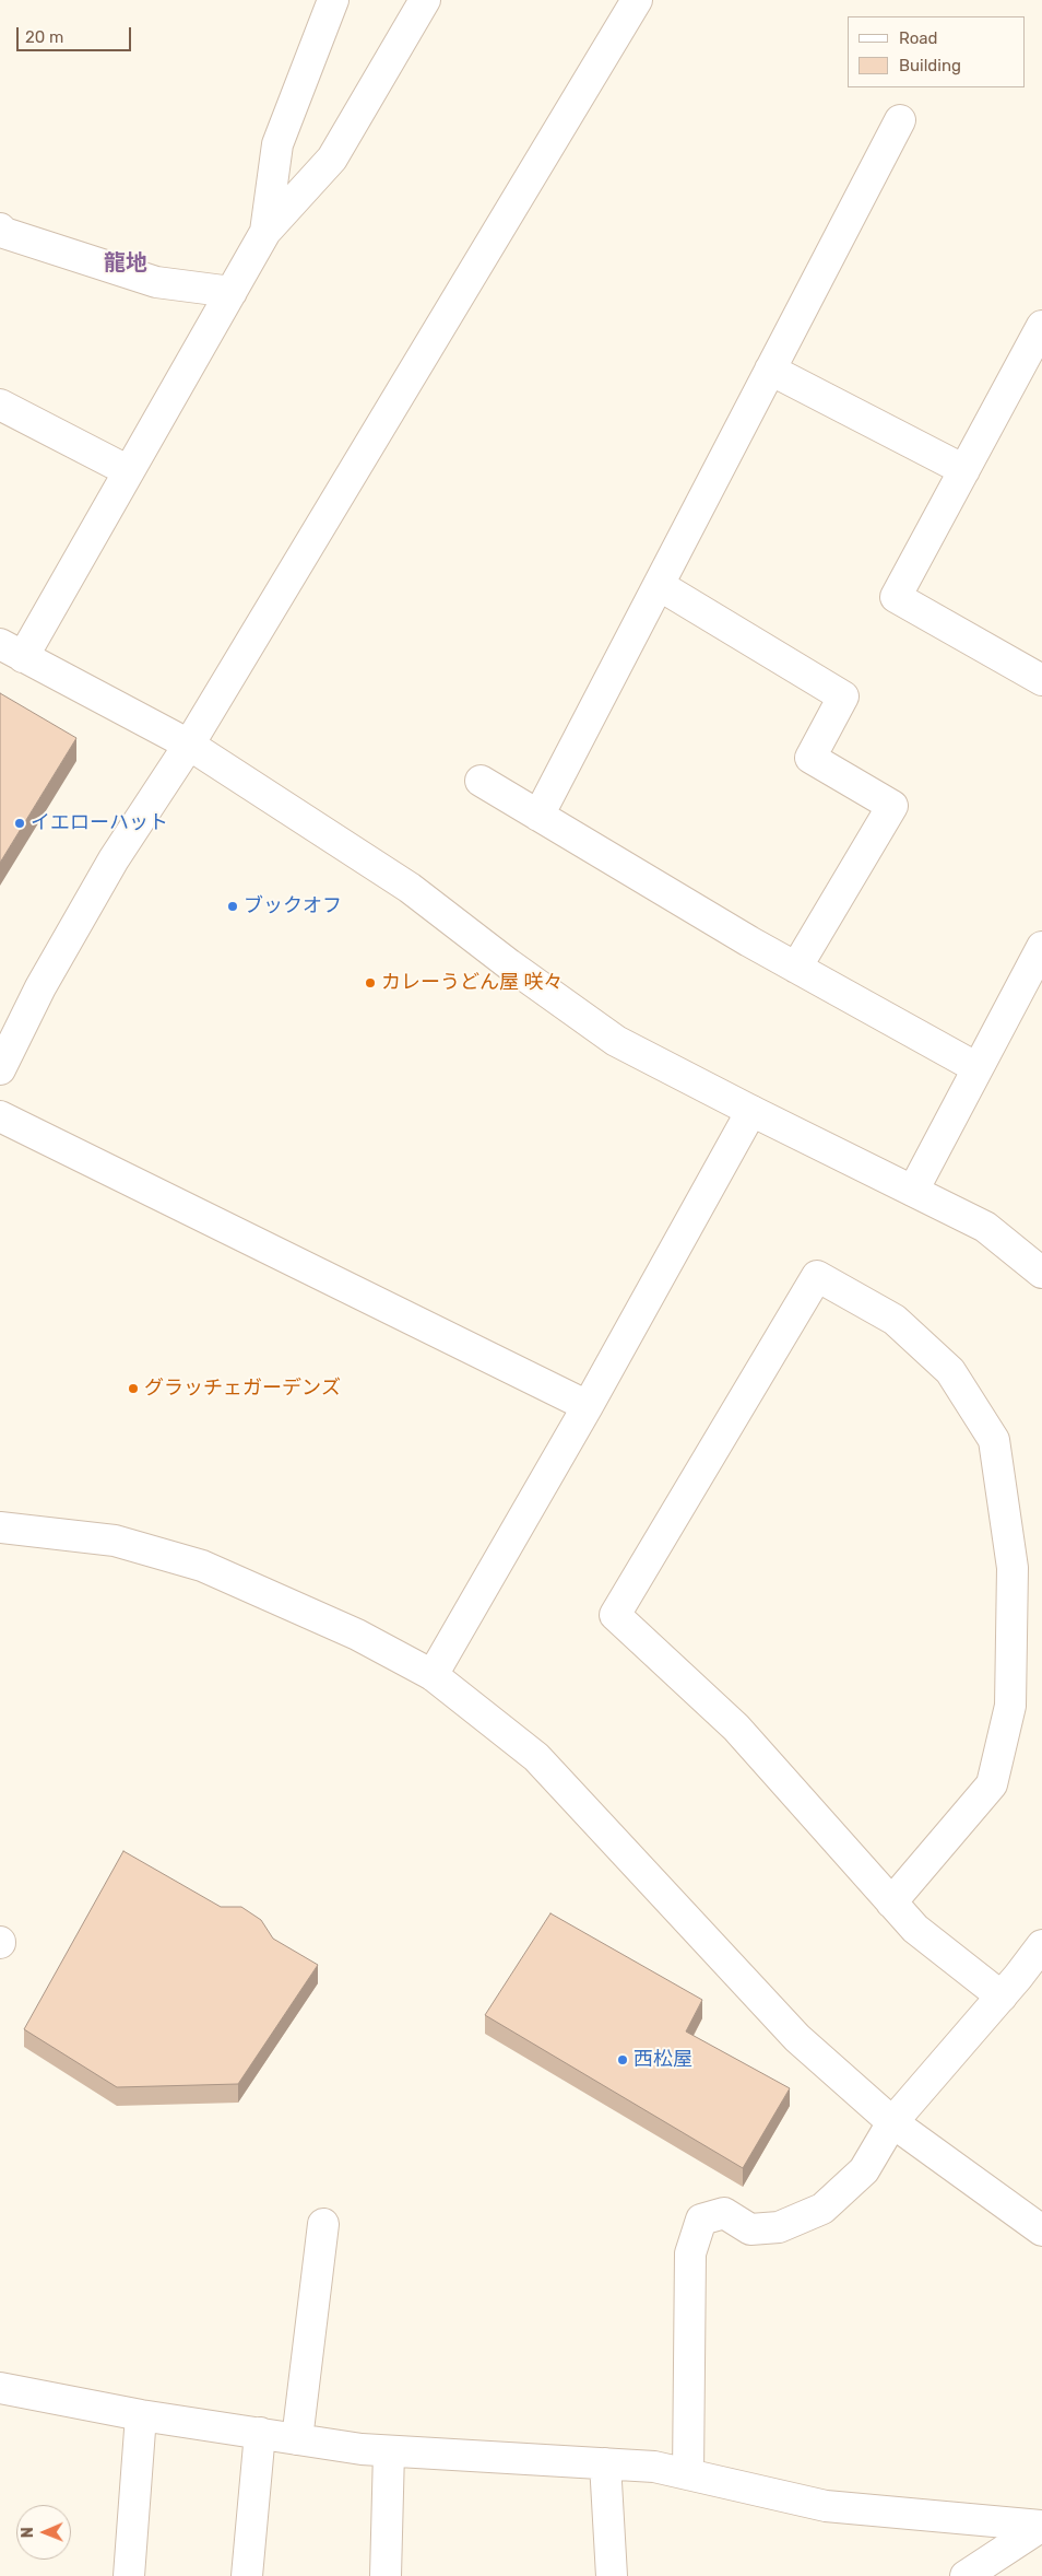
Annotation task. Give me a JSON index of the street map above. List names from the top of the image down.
{
  "districts": ["龍地"],
  "places": [
    "イエローハット",
    "ブックオフ",
    "カレーうどん屋 咲々",
    "グラッチェガーデンズ",
    "西松屋"
  ],
  "legend": ["Road", "Building"],
  "scale_bar": "20 m",
  "north": "left"
}
